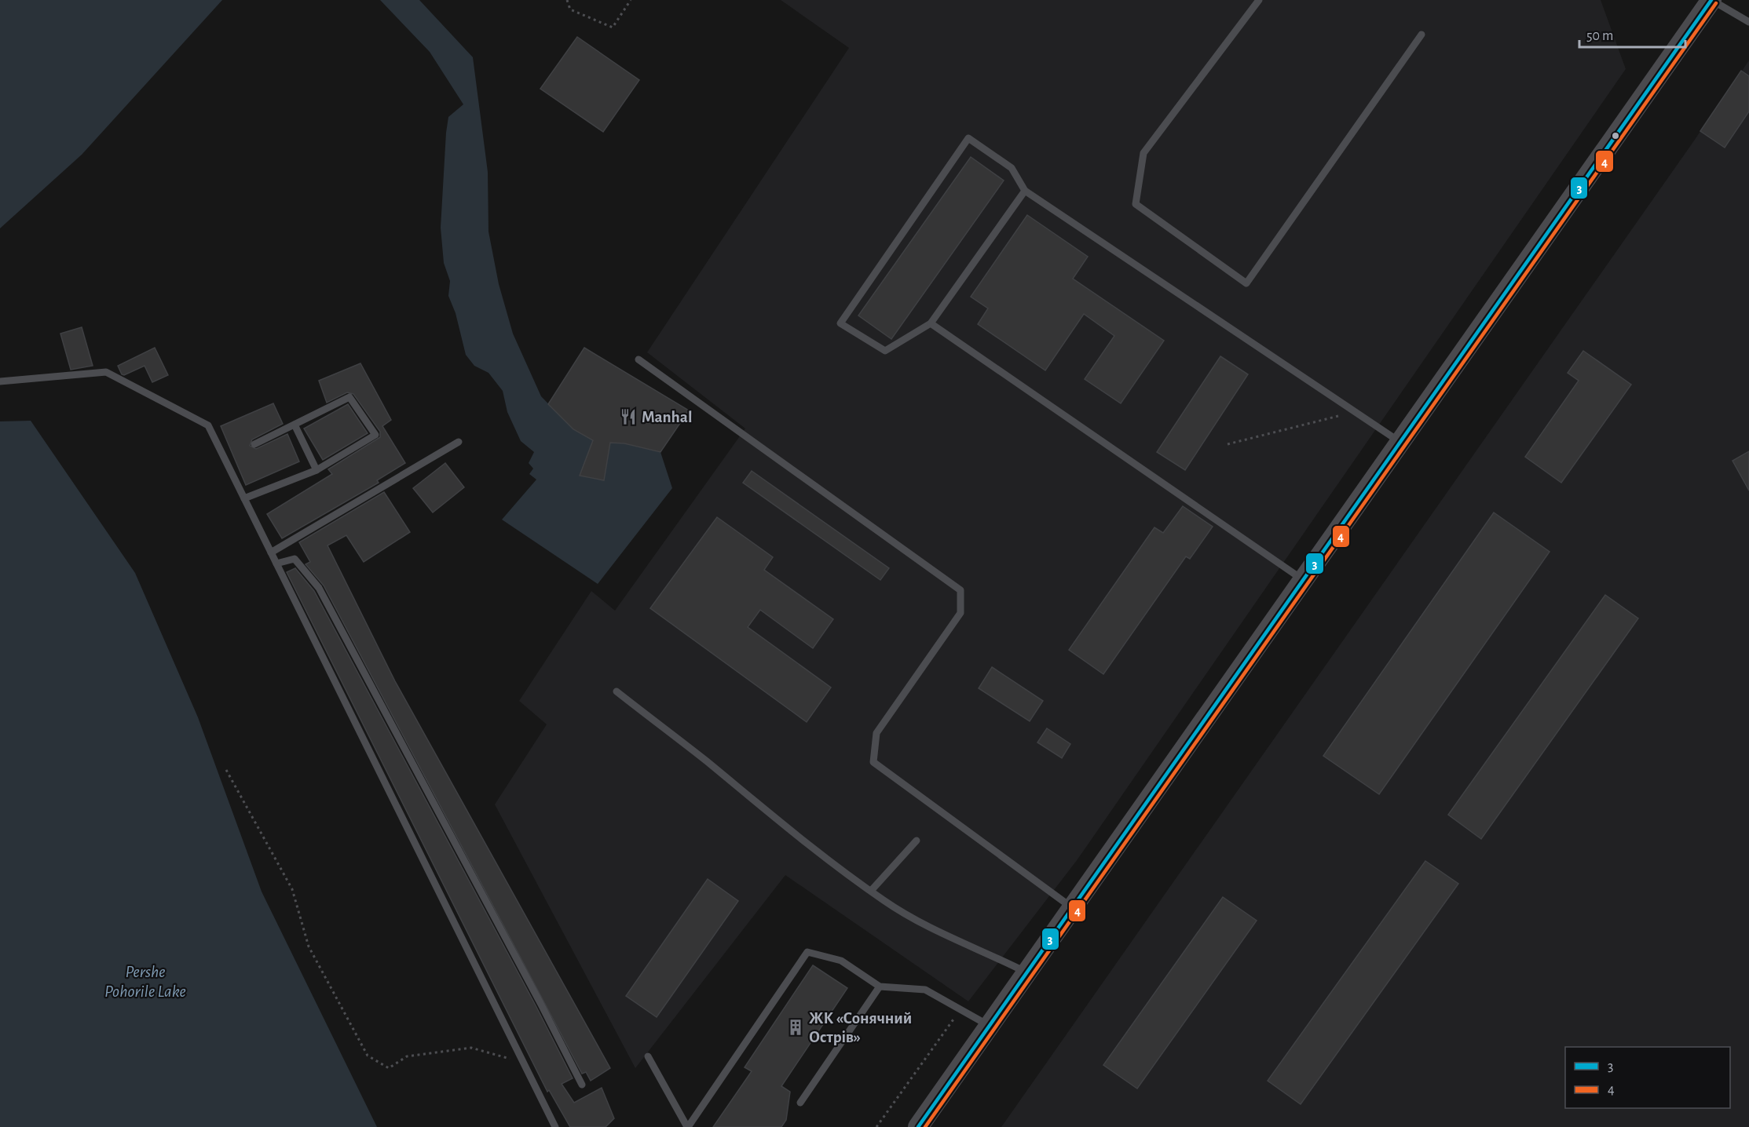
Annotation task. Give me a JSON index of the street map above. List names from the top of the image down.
{
  "water": ["Pershe Pohorile Lake"],
  "places": {
    "restaurant": ["Manhal"],
    "building": ["ЖК «Сонячний Острів»"]
  },
  "lines": ["transit line 3", "transit line 4"],
  "legend": ["3", "4"],
  "scale_bar": "50 m"
}
